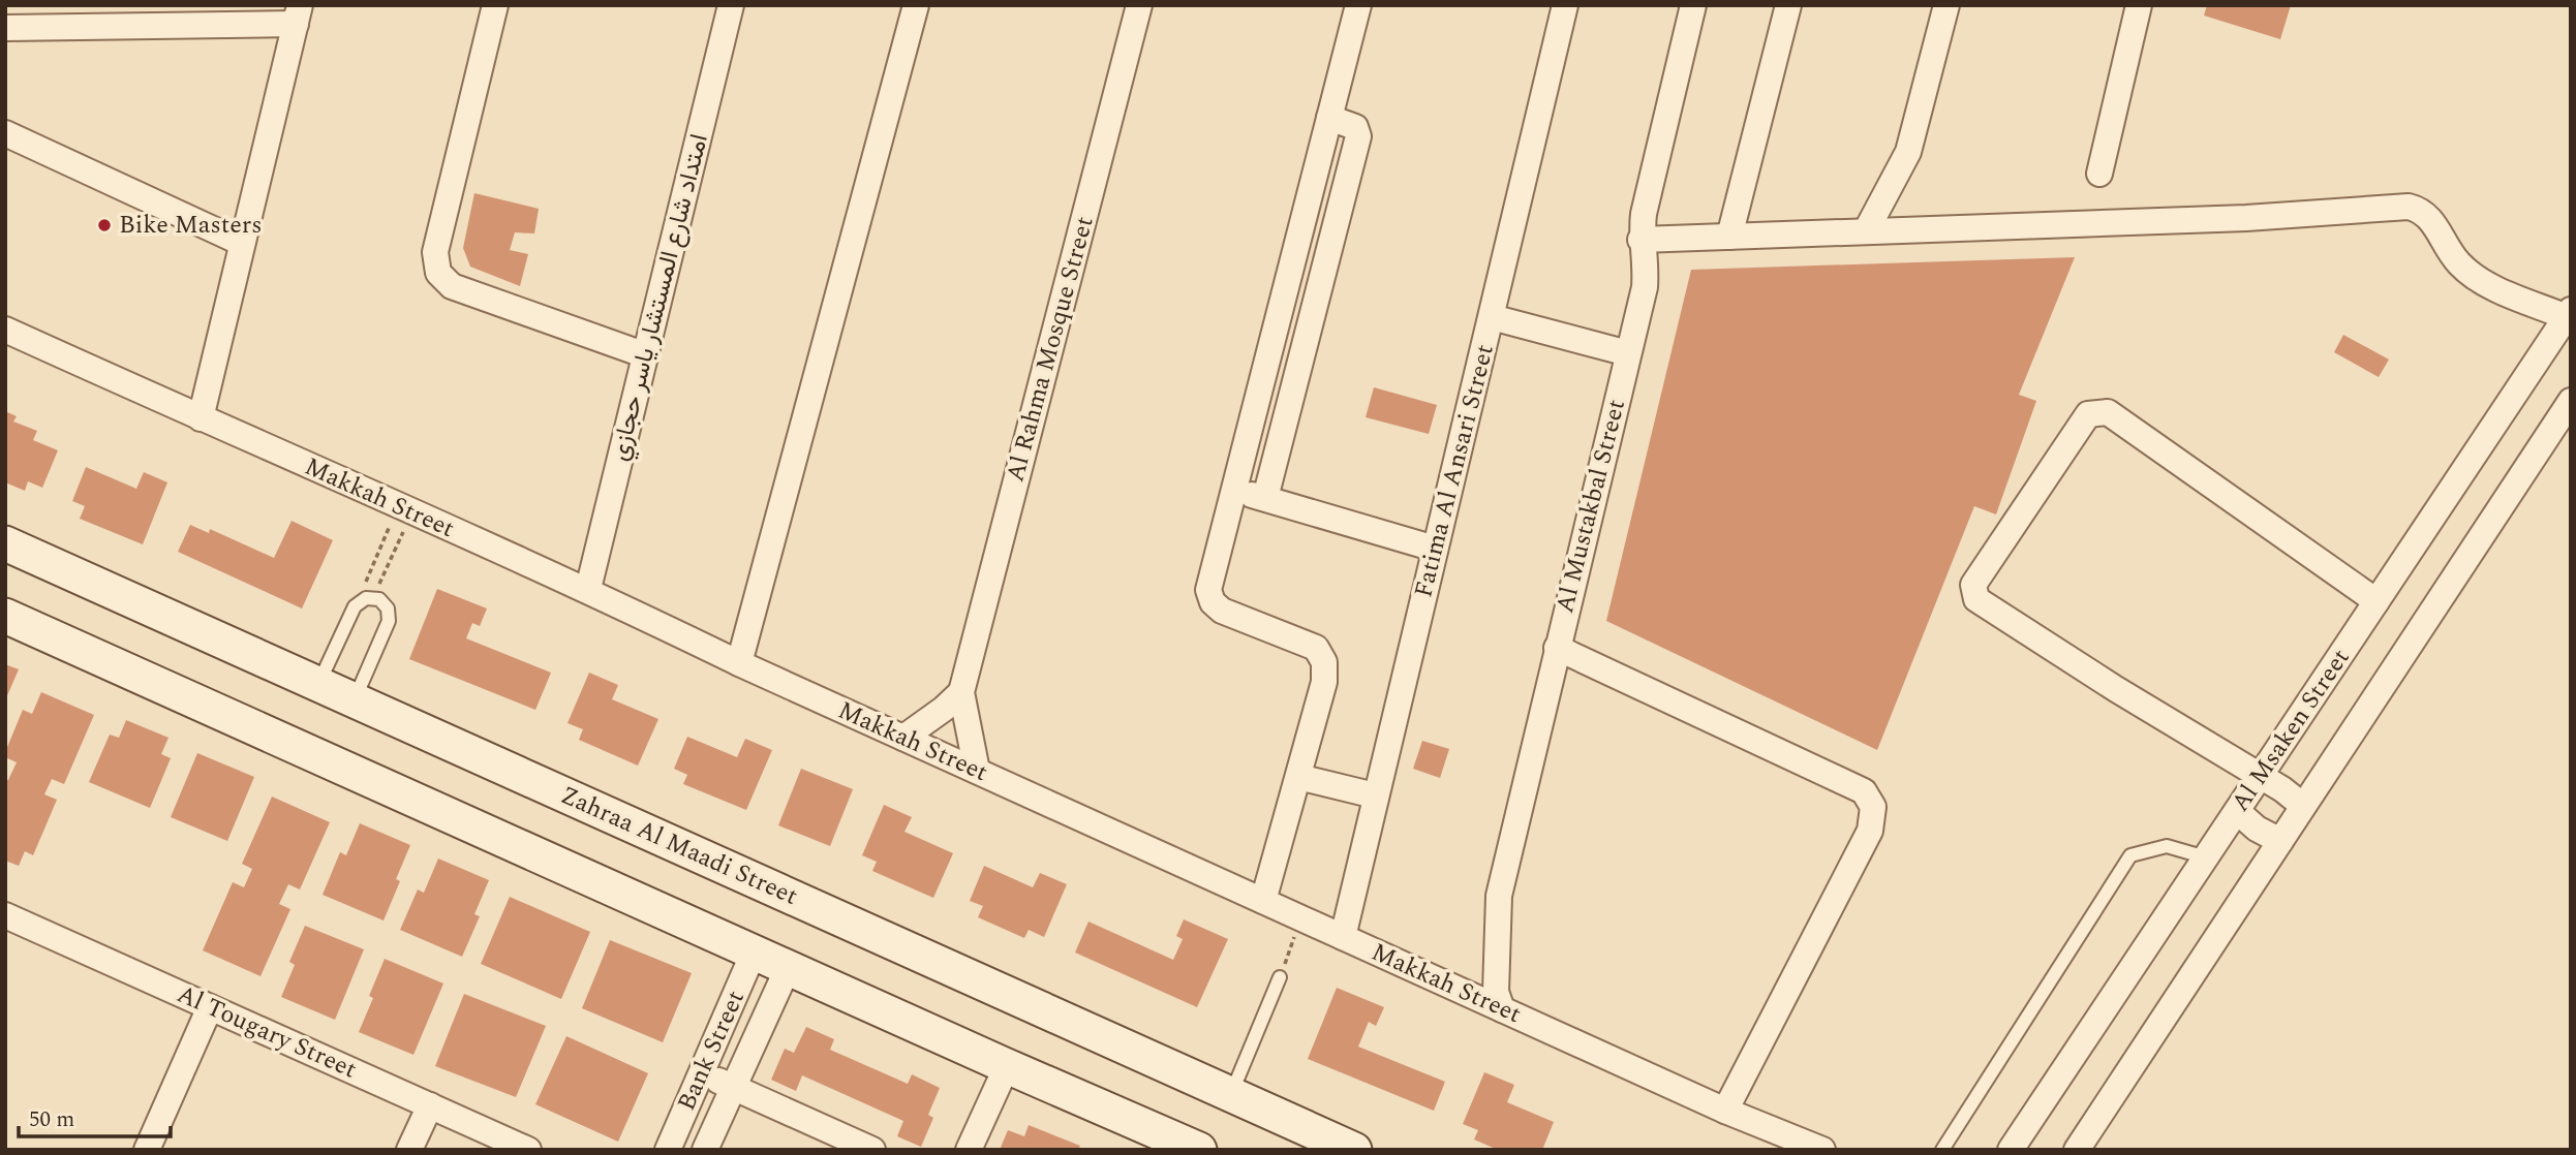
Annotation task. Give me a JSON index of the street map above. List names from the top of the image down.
{
  "streets": {
    "main road": ["Zahraa Al Maadi Street"],
    "street": [
      "امتداد شارع المستشار ياسر حجازي",
      "Al Rahma Mosque Street",
      "Fatima Al Ansari Street",
      "Makkah Street",
      "Al Mustakbal Street",
      "Al Msaken Street",
      "Al Tougary Street",
      "Bank Street"
    ]
  },
  "crossings": [
    ["امتداد شارع المستشار ياسر حجازي", "Makkah Street"],
    ["Al Rahma Mosque Street", "Makkah Street"],
    ["Fatima Al Ansari Street", "Makkah Street"],
    ["Makkah Street", "Al Mustakbal Street"]
  ],
  "places": ["Bike Masters"],
  "scale_bar": "50 m"
}
